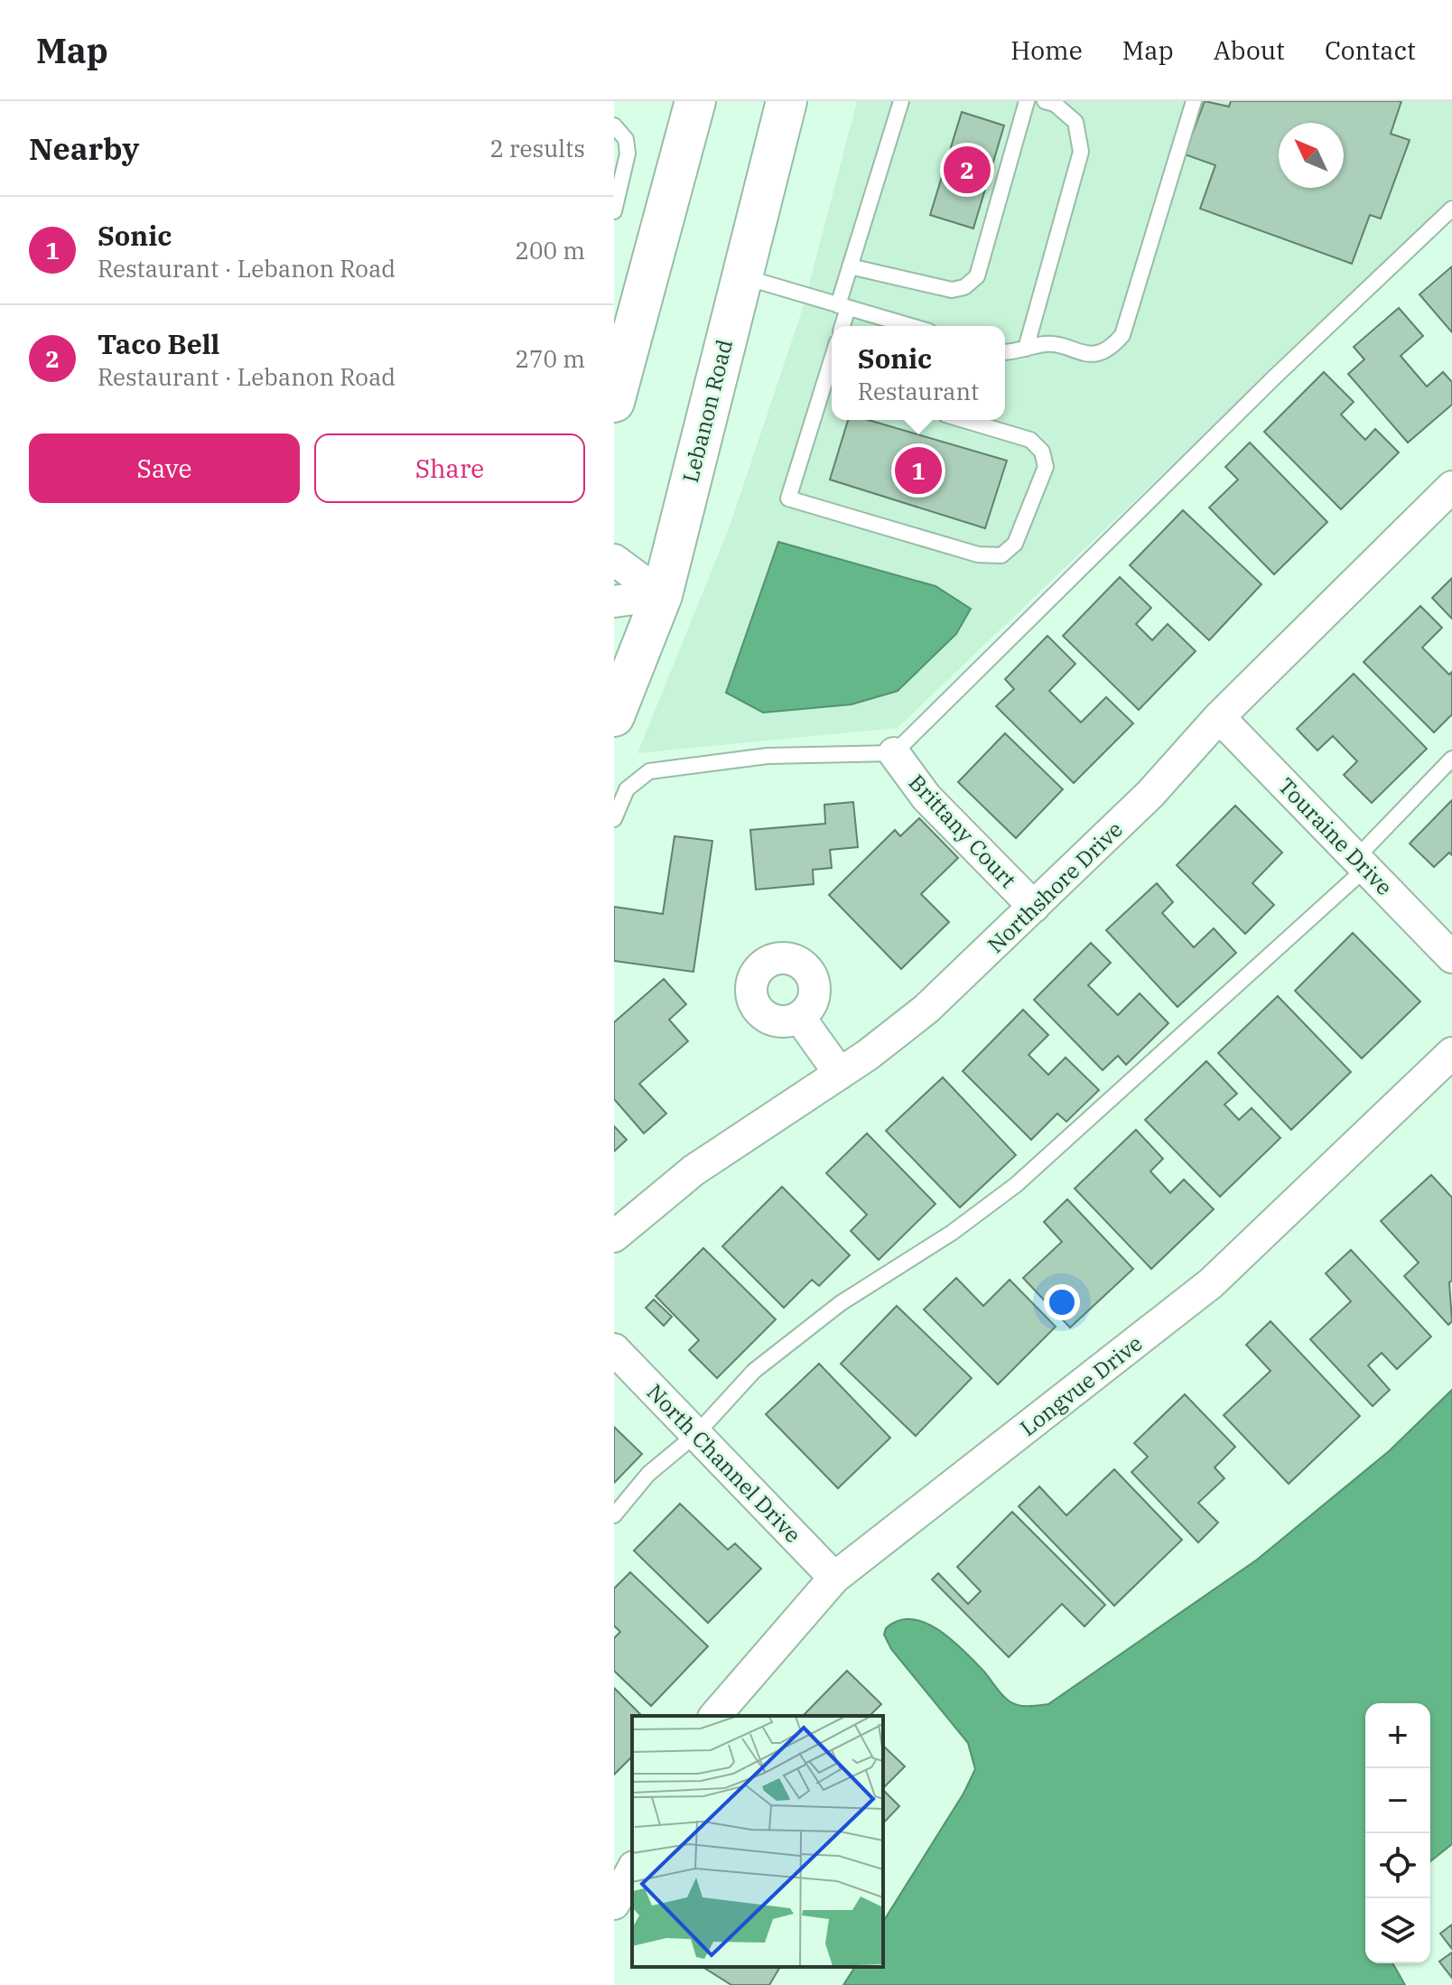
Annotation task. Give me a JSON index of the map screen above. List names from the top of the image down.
{
  "streets": {
    "main road": ["Lebanon Road"],
    "street": [
      "Brittany Court",
      "Touraine Drive",
      "Northshore Drive",
      "Longvue Drive",
      "North Channel Drive"
    ]
  },
  "crossings": [
    ["Brittany Court", "Northshore Drive"],
    ["Touraine Drive", "Northshore Drive"],
    ["Longvue Drive", "North Channel Drive"]
  ],
  "north": "top left",
  "page": {
    "header": "Map",
    "nav": [
      "Home",
      "Map",
      "About",
      "Contact"
    ],
    "heading": ["Nearby", "2 results"],
    "pins": ["2", "1"],
    "list": [
      {
        "mark": "1",
        "name": "Sonic",
        "note": "Restaurant · Lebanon Road",
        "value": "200 m"
      },
      {
        "mark": "2",
        "name": "Taco Bell",
        "note": "Restaurant · Lebanon Road",
        "value": "270 m"
      }
    ],
    "popup": ["Sonic", "Restaurant"],
    "buttons": ["Save", "Share"],
    "map_buttons": ["+", "−"]
  }
}
